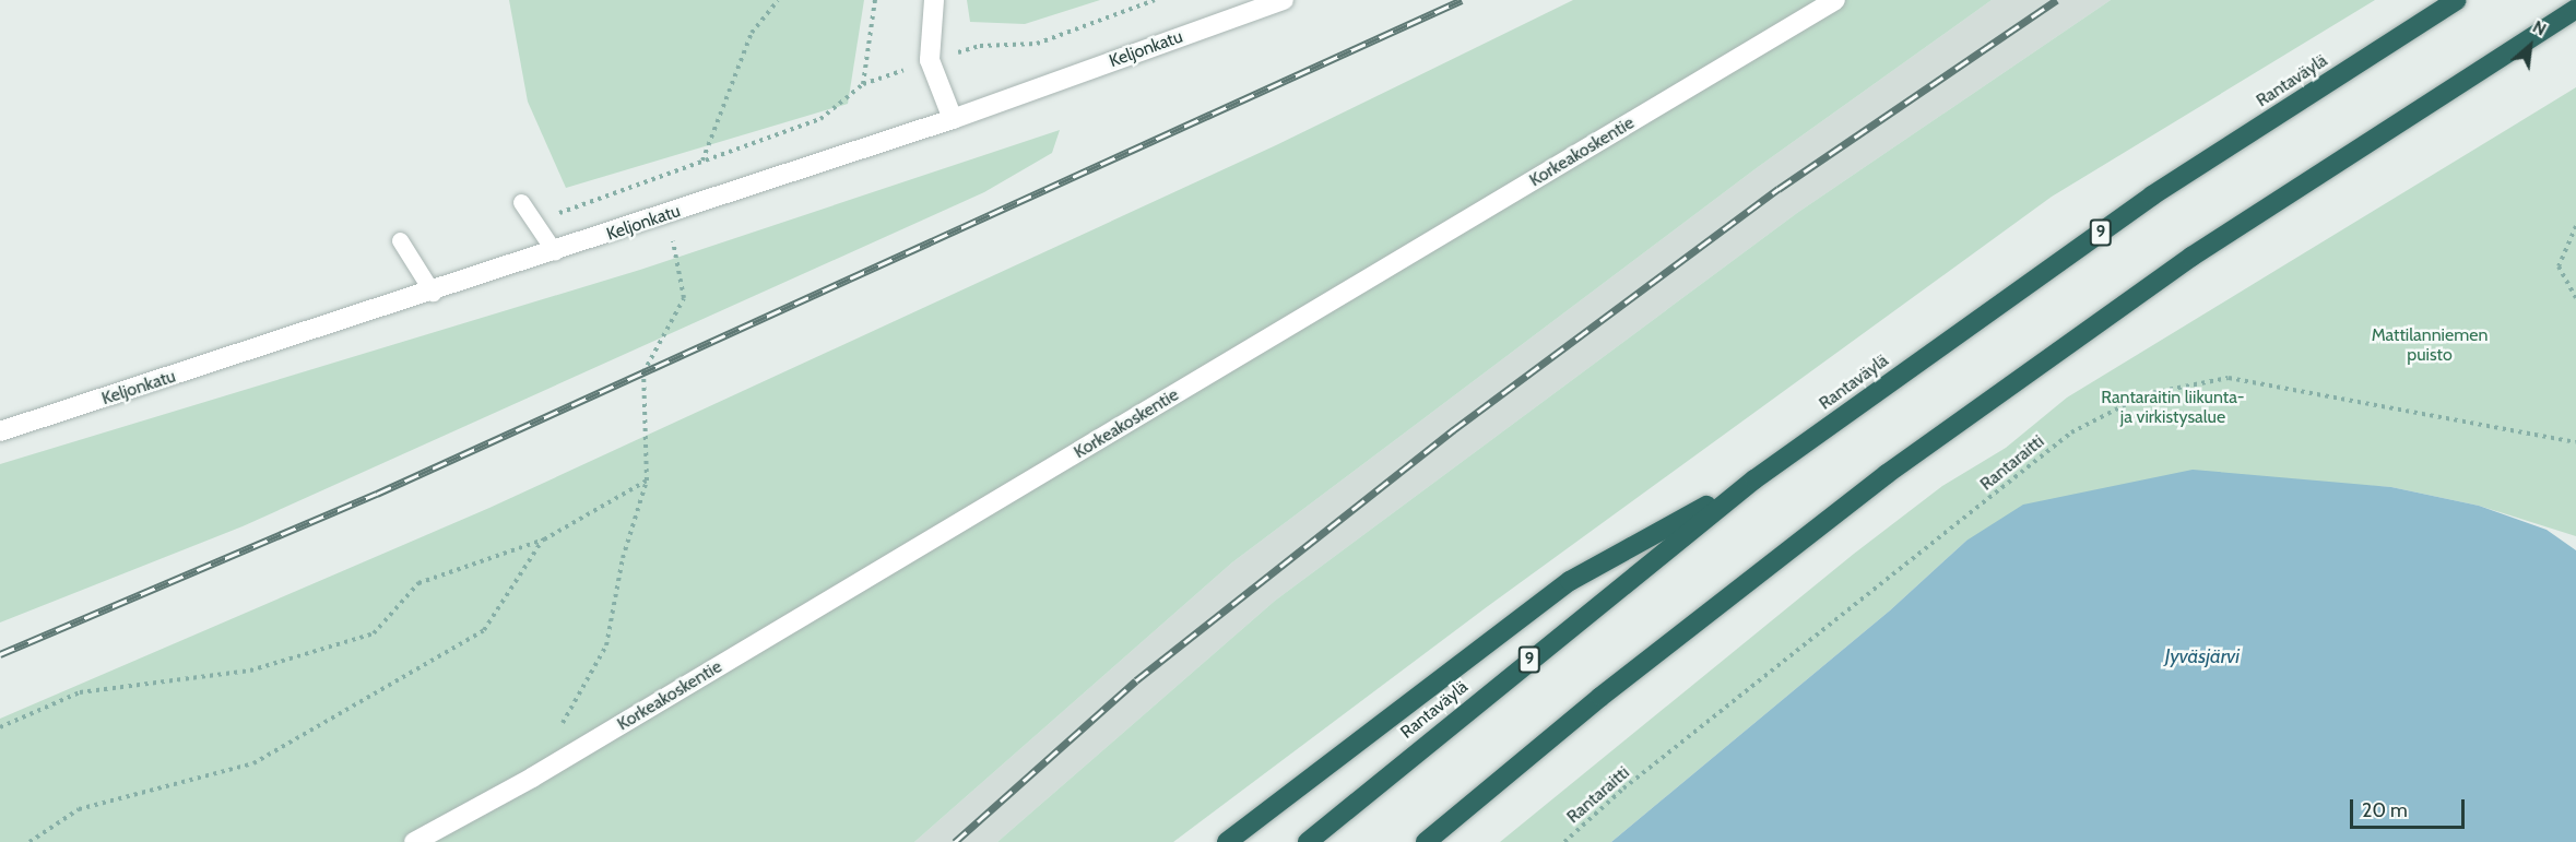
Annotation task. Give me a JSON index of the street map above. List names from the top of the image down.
{
  "streets": {
    "highway": ["Rantaväylä", "9"],
    "street": ["Keljonkatu", "Korkeakoskentie"],
    "path": ["Rantaraitti"]
  },
  "water": ["Jyväsjärvi"],
  "parks": ["Mattilanniemen puisto", "Rantaraitin liikunta- ja virkistysalue"],
  "scale_bar": "20 m",
  "north": "top right"
}
